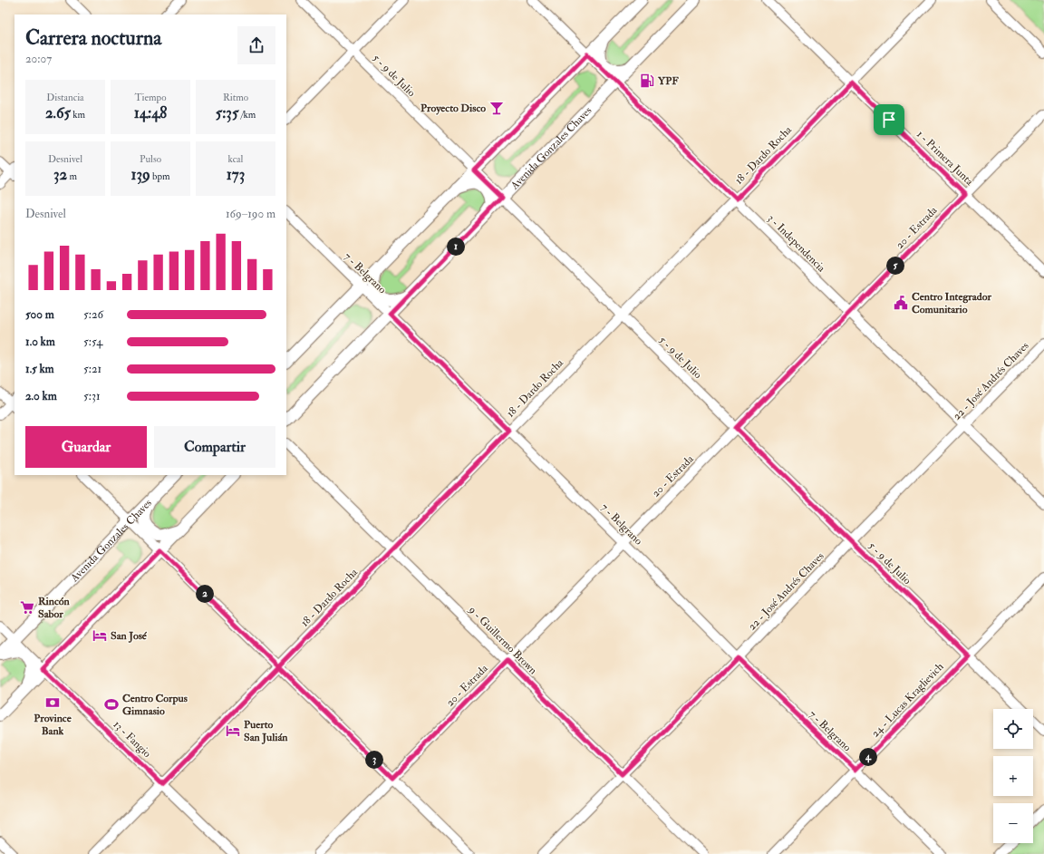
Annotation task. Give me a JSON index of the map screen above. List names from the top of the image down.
{
  "streets": {
    "main road": ["Avenida Gonzales Chaves"],
    "street": [
      "5 - 9 de Julio",
      "18 - Dardo Rocha",
      "1 - Primera Junta",
      "20 - Estrada",
      "3 - Independencia",
      "7 - Belgrano",
      "22 - José Andrés Chaves",
      "9 - Guillermo Brown",
      "24 - Lucas Kraglievich",
      "13 - Fangio"
    ]
  },
  "crossings": [
    ["5 - 9 de Julio", "Avenida Gonzales Chaves"],
    ["5 - 9 de Julio", "18 - Dardo Rocha"],
    ["5 - 9 de Julio", "20 - Estrada"],
    ["5 - 9 de Julio", "22 - José Andrés Chaves"],
    ["5 - 9 de Julio", "24 - Lucas Kraglievich"],
    ["Avenida Gonzales Chaves", "3 - Independencia"],
    ["Avenida Gonzales Chaves", "7 - Belgrano"],
    ["Avenida Gonzales Chaves", "13 - Fangio"],
    ["18 - Dardo Rocha", "1 - Primera Junta"],
    ["18 - Dardo Rocha", "3 - Independencia"],
    ["18 - Dardo Rocha", "7 - Belgrano"],
    ["18 - Dardo Rocha", "9 - Guillermo Brown"],
    ["18 - Dardo Rocha", "13 - Fangio"],
    ["1 - Primera Junta", "20 - Estrada"],
    ["20 - Estrada", "3 - Independencia"],
    ["20 - Estrada", "7 - Belgrano"],
    ["20 - Estrada", "9 - Guillermo Brown"],
    ["3 - Independencia", "22 - José Andrés Chaves"],
    ["7 - Belgrano", "22 - José Andrés Chaves"],
    ["7 - Belgrano", "24 - Lucas Kraglievich"],
    ["22 - José Andrés Chaves", "9 - Guillermo Brown"]
  ],
  "places": {
    "fuel station": ["YPF"],
    "bar": ["Proyecto Disco"],
    "public building": ["Centro Integrador Comunitario"],
    "supermarket": ["Rincón Sabor"],
    "hotel": ["San José", "Puerto San Julián"],
    "bank": ["Province Bank"],
    "sports": ["Centro Corpus Gimnasio"]
  },
  "page": {
    "heading": ["Carrera nocturna", "20:07"],
    "stats": [
      ["Distancia", "2.65 km"],
      ["Tiempo", "14:48"],
      ["Ritmo", "5:35 /km"],
      ["Desnivel", "32 m"],
      ["Pulso", "139 bpm"],
      ["kcal", "173"]
    ],
    "chart": ["Desnivel", "169–190 m"],
    "pins": [
      "1",
      "5",
      "2",
      "4",
      "3"
    ],
    "list": [
      {
        "name": "500 m",
        "note": "5:26"
      },
      {
        "name": "1.0 km",
        "note": "5:54"
      },
      {
        "name": "1.5 km",
        "note": "5:21"
      },
      {
        "name": "2.0 km",
        "note": "5:31"
      }
    ],
    "buttons": ["Guardar", "Compartir"],
    "map_buttons": ["+", "−"]
  }
}
